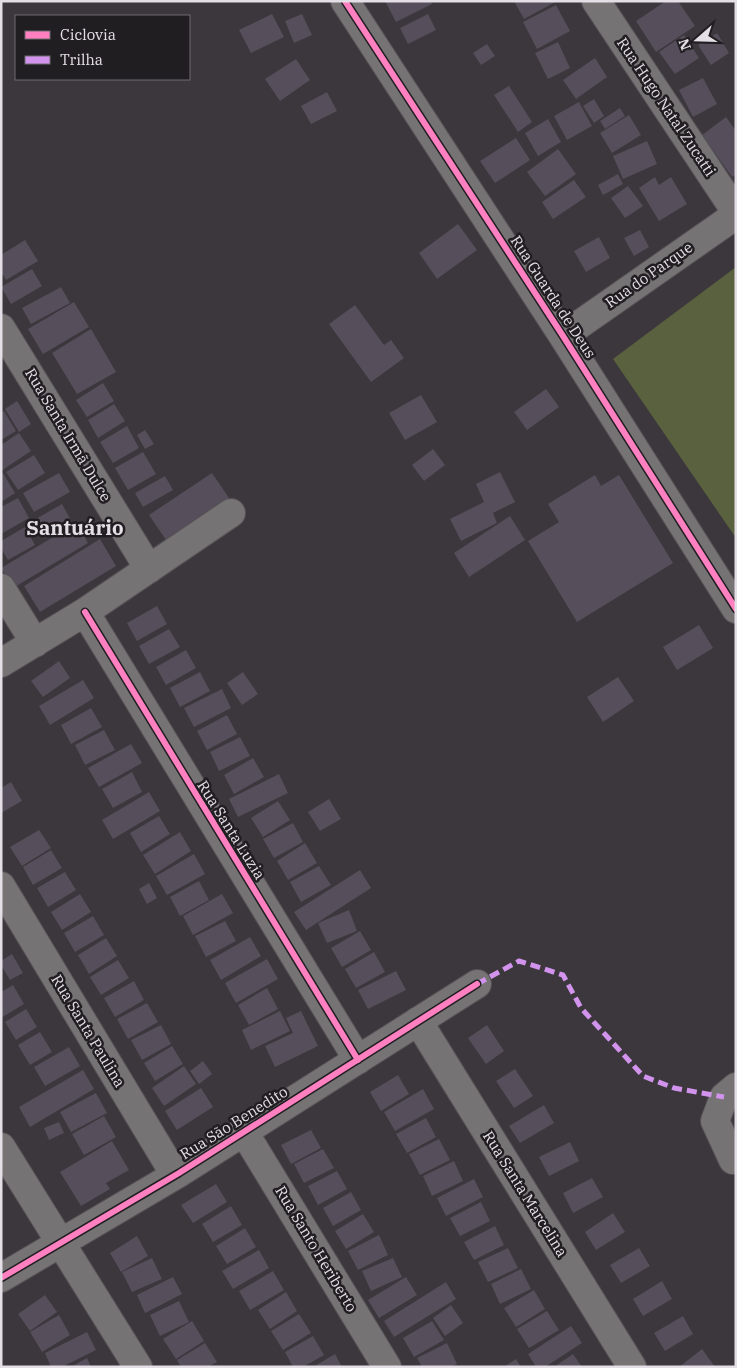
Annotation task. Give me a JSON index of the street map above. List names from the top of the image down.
{
  "streets": {
    "street": [
      "Rua Hugo Natal Zucatti",
      "Rua do Parque",
      "Rua Guarda de Deus",
      "Rua Santa Irmã Dulce",
      "Rua Santa Luzia",
      "Rua Santa Paulina",
      "Rua São Benedito",
      "Rua Santa Marcelina",
      "Rua Santo Heriberto"
    ]
  },
  "crossings": [
    ["Rua Hugo Natal Zucatti", "Rua do Parque"],
    ["Rua do Parque", "Rua Guarda de Deus"],
    ["Rua Santa Luzia", "Rua São Benedito"],
    ["Rua Santa Paulina", "Rua São Benedito"],
    ["Rua São Benedito", "Rua Santa Marcelina"],
    ["Rua São Benedito", "Rua Santo Heriberto"]
  ],
  "districts": ["Santuário"],
  "legend": ["Ciclovia", "Trilha"],
  "north": "left"
}
